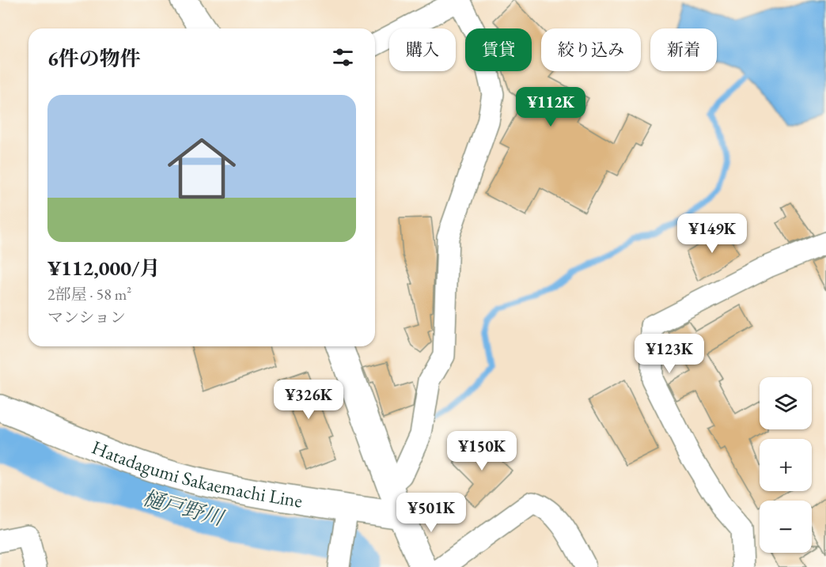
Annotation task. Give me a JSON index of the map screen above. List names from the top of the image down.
{
  "streets": {
    "main road": ["Hatadagumi Sakaemachi Line"]
  },
  "water": ["樋戸野川"],
  "page": {
    "chip": [
      "購入",
      "賃貸",
      "絞り込み",
      "新着"
    ],
    "heading": "6件の物件",
    "list": [
      {
        "name": "¥112,000/月",
        "note": "2部屋 · 58 m² · マンション"
      }
    ],
    "price": [
      "¥112K",
      "¥149K",
      "¥123K",
      "¥326K",
      "¥150K",
      "¥501K"
    ],
    "map_buttons": ["+", "−"]
  }
}
